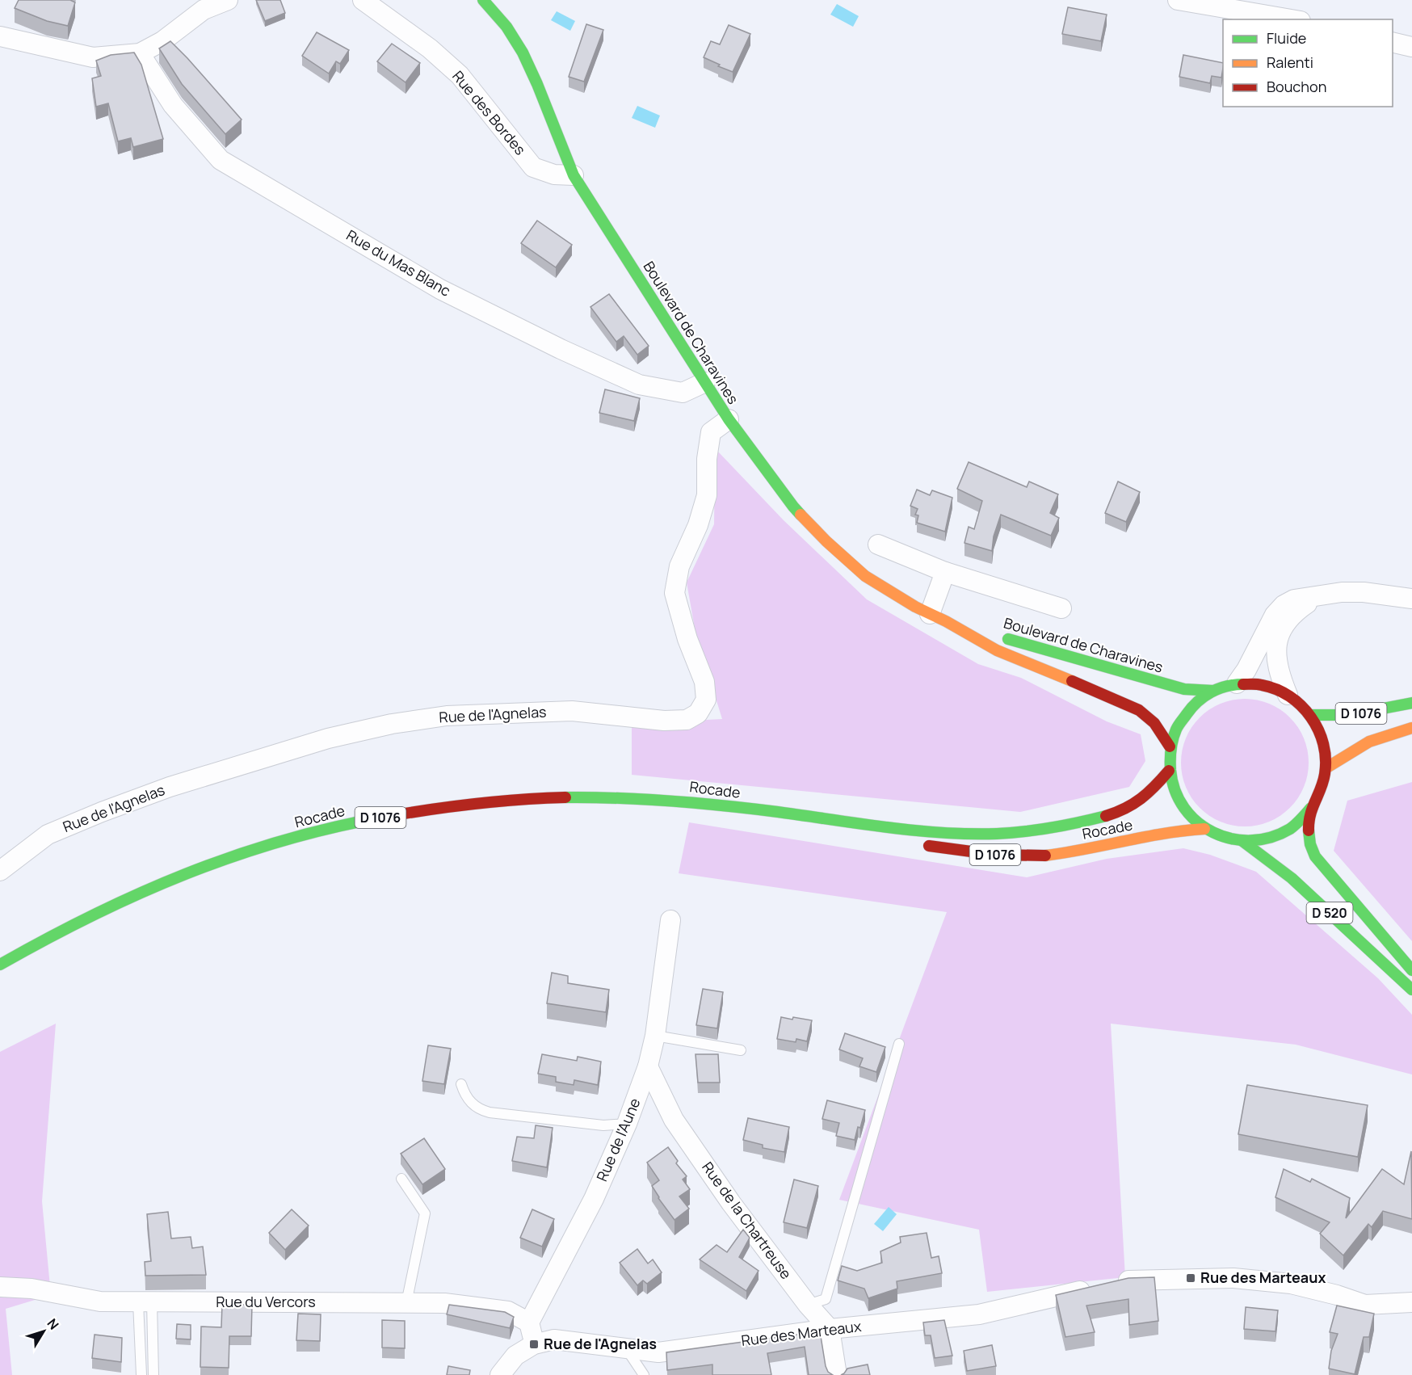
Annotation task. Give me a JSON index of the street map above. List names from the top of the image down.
{
  "streets": {
    "main road": [
      "Boulevard de Charavines",
      "D 1076",
      "Rocade",
      "D 520"
    ],
    "street": [
      "Rue des Bordes",
      "Rue du Mas Blanc",
      "Rue de l'Agnelas",
      "Rue de l'Aune",
      "Rue de la Chartreuse",
      "Rue du Vercors",
      "Rue des Marteaux"
    ]
  },
  "crossings": [
    ["Rue des Bordes", "Boulevard de Charavines"],
    ["Rue du Mas Blanc", "Boulevard de Charavines"],
    ["Boulevard de Charavines", "D 1076"],
    ["Boulevard de Charavines", "Rue de l'Agnelas"],
    ["Boulevard de Charavines", "Rocade"],
    ["D 1076", "Rocade"],
    ["Rue de l'Aune", "Rue de la Chartreuse"],
    ["Rue de l'Aune", "Rue du Vercors"],
    ["Rue de la Chartreuse", "Rue des Marteaux"]
  ],
  "places": {
    "transit": ["Rue des Marteaux", "Rue de l'Agnelas"]
  },
  "legend": ["Fluide", "Ralenti", "Bouchon"],
  "north": "top right"
}
